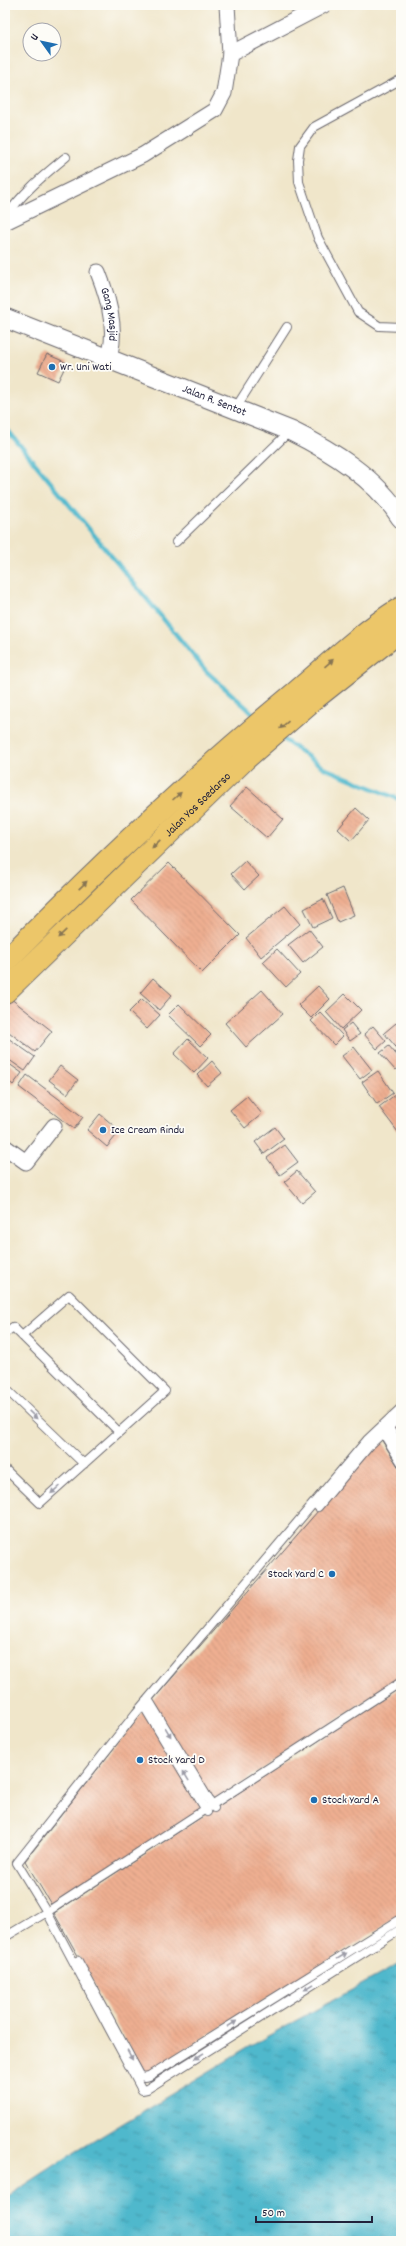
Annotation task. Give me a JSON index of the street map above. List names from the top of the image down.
{
  "streets": {
    "highway": ["Jalan Yos Soedarso"],
    "street": ["Gang Masjid", "Jalan R. Sentot"]
  },
  "crossings": [
    ["Gang Masjid", "Jalan R. Sentot"]
  ],
  "places": [
    "Wr. Uni Wati",
    "Ice Cream Rindu",
    "Stock Yard C",
    "Stock Yard D",
    "Stock Yard A"
  ],
  "scale_bar": "50 m",
  "north": "top left"
}
